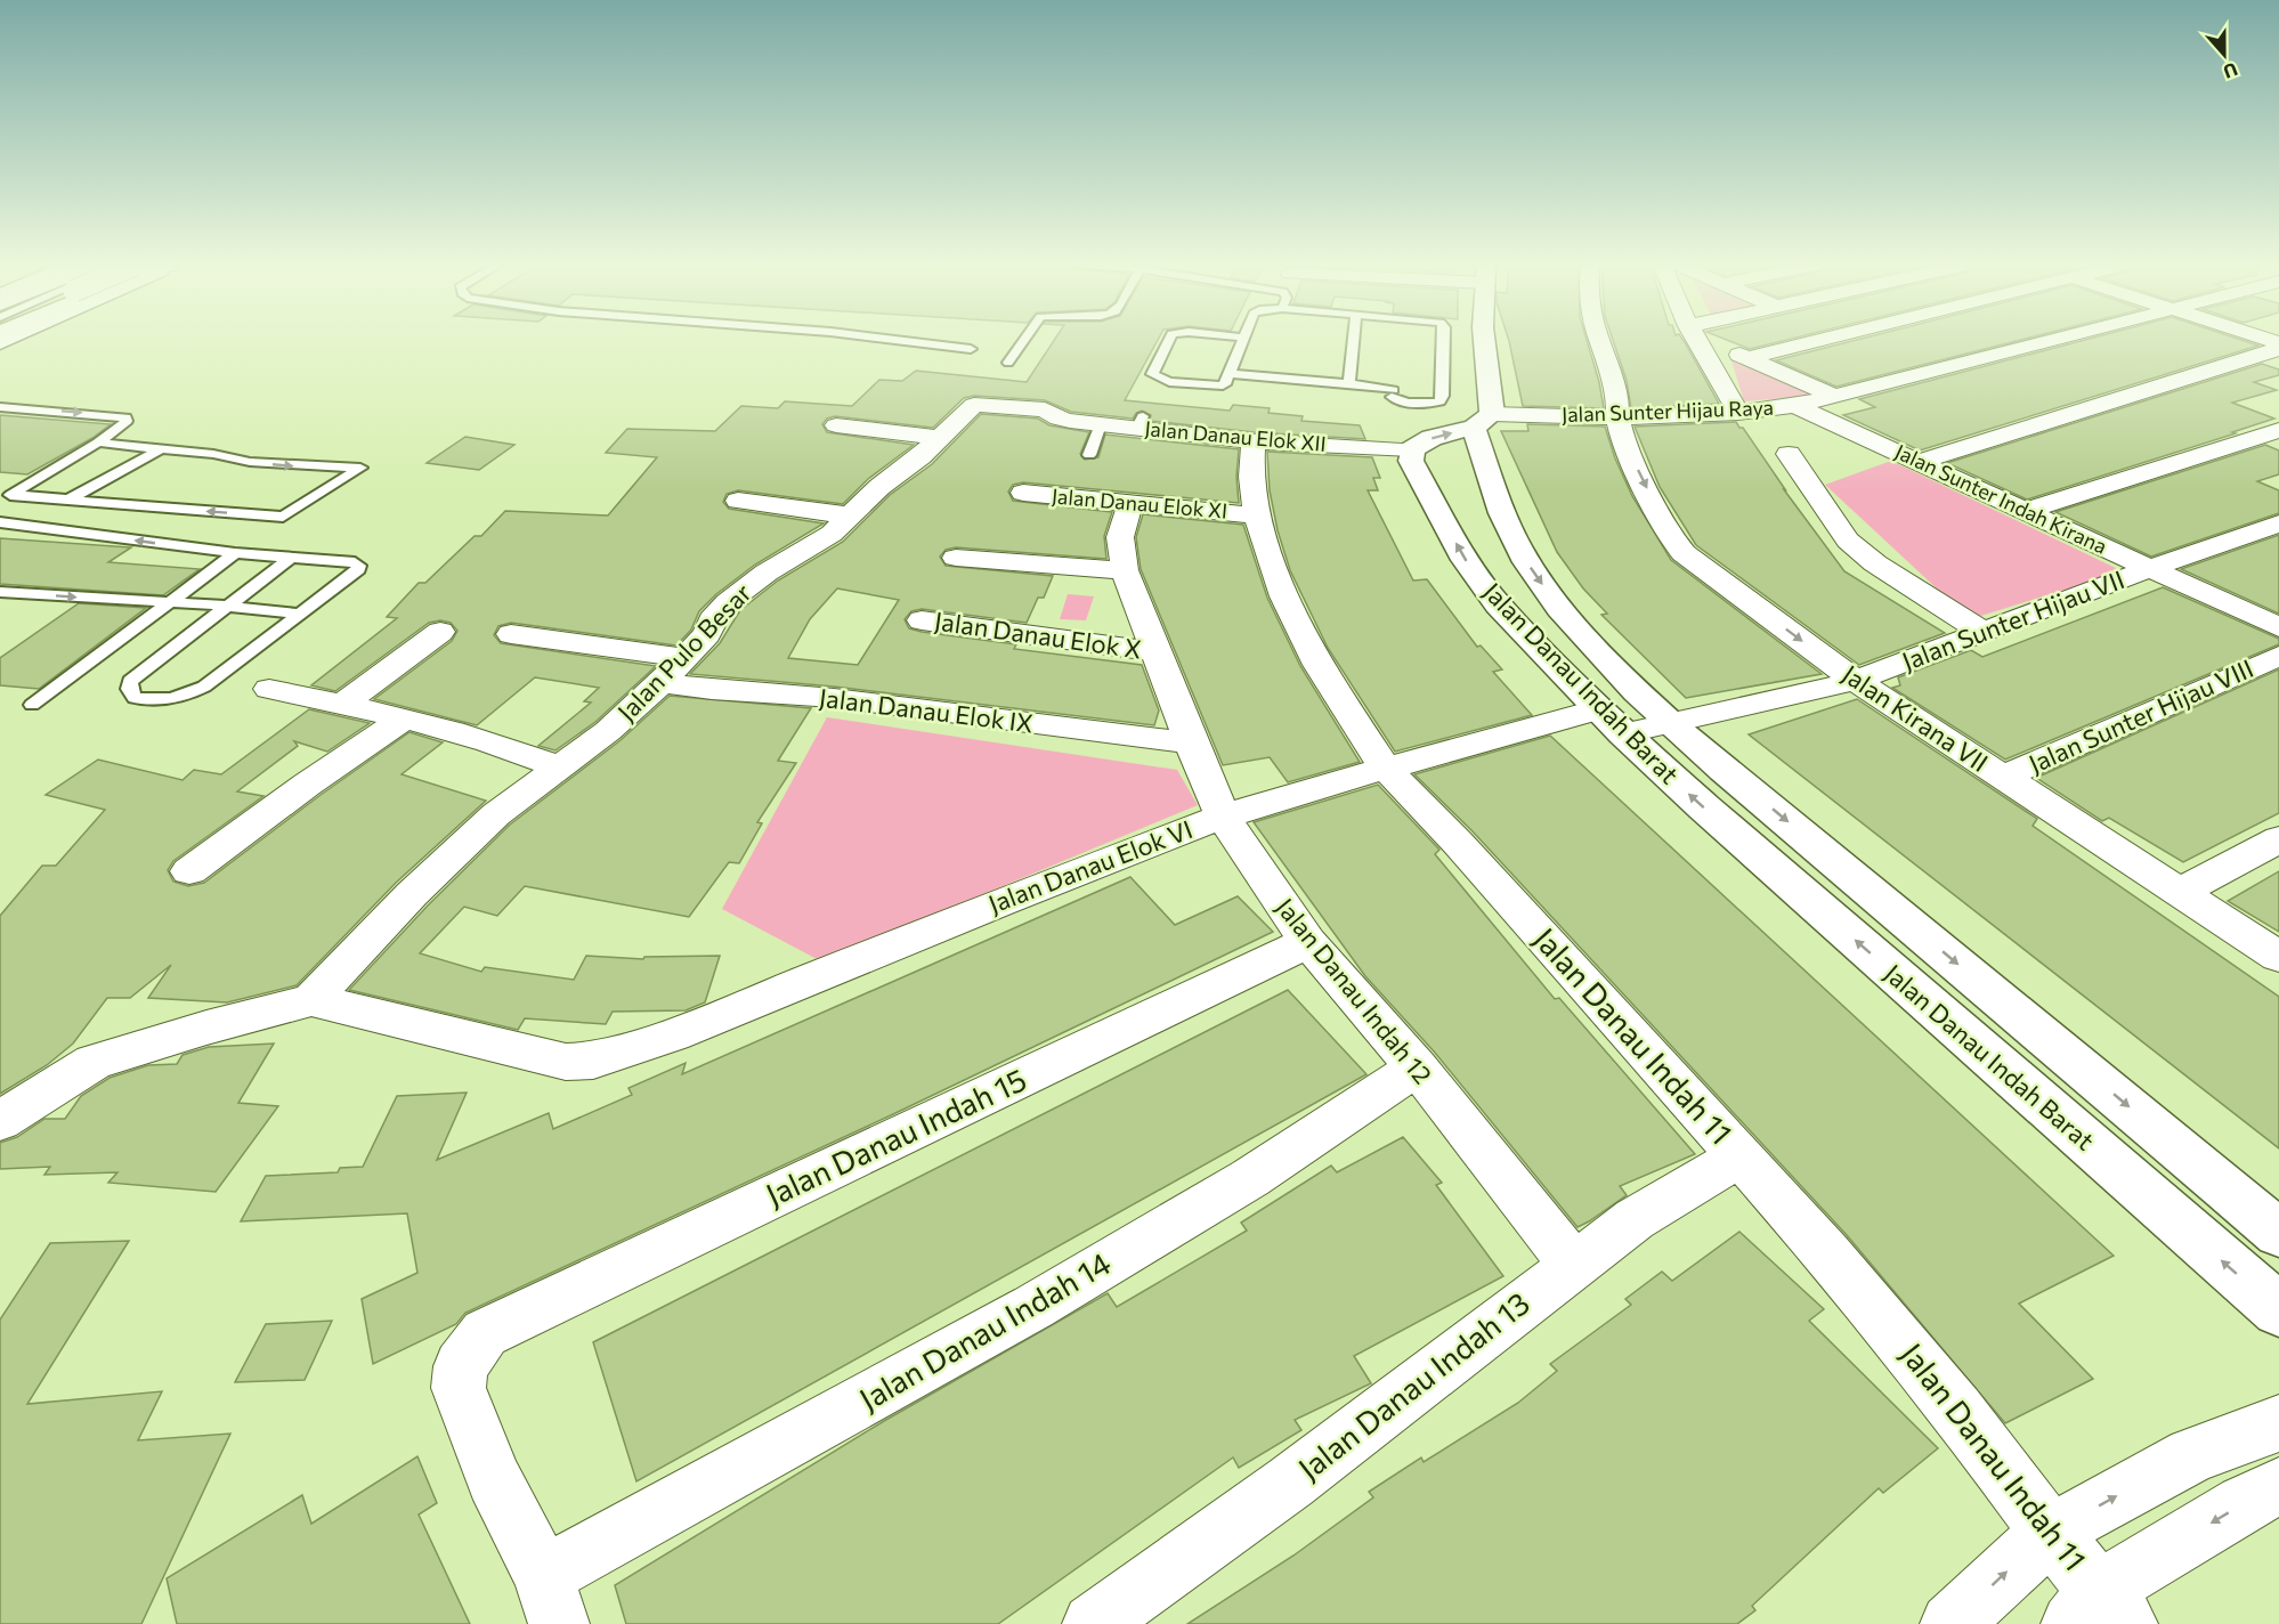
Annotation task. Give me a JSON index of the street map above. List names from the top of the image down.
{
  "streets": {
    "main road": ["Jalan Danau Indah Barat"],
    "street": [
      "Jalan Sunter Hijau Raya",
      "Jalan Danau Elok XII",
      "Jalan Sunter Indah Kirana",
      "Jalan Danau Elok XI",
      "Jalan Sunter Hijau VII",
      "Jalan Danau Elok X",
      "Jalan Pulo Besar",
      "Jalan Danau Elok IX",
      "Jalan Sunter Hijau VIII",
      "Jalan Kirana VII",
      "Jalan Danau Elok VI",
      "Jalan Danau Indah 12",
      "Jalan Danau Indah 11",
      "Jalan Danau Indah 15",
      "Jalan Danau Indah 14",
      "Jalan Danau Indah 13"
    ]
  },
  "crossings": [
    ["Jalan Sunter Hijau Raya", "Jalan Sunter Indah Kirana"],
    ["Jalan Sunter Hijau Raya", "Jalan Danau Indah Barat"],
    ["Jalan Sunter Hijau Raya", "Jalan Kirana VII"],
    ["Jalan Danau Elok XII", "Jalan Pulo Besar"],
    ["Jalan Danau Elok XII", "Jalan Danau Indah Barat"],
    ["Jalan Danau Elok XII", "Jalan Danau Indah 11"],
    ["Jalan Sunter Indah Kirana", "Jalan Sunter Hijau VII"],
    ["Jalan Danau Elok XI", "Jalan Danau Indah 12"],
    ["Jalan Danau Elok XI", "Jalan Danau Indah 11"],
    ["Jalan Sunter Hijau VII", "Jalan Danau Indah Barat"],
    ["Jalan Sunter Hijau VII", "Jalan Kirana VII"],
    ["Jalan Sunter Hijau VII", "Jalan Danau Elok VI"],
    ["Jalan Danau Elok X", "Jalan Danau Indah 12"],
    ["Jalan Pulo Besar", "Jalan Danau Elok IX"],
    ["Jalan Pulo Besar", "Jalan Danau Elok VI"],
    ["Jalan Danau Indah Barat", "Jalan Danau Elok VI"],
    ["Jalan Danau Elok IX", "Jalan Danau Indah 12"],
    ["Jalan Sunter Hijau VIII", "Jalan Kirana VII"],
    ["Jalan Danau Elok VI", "Jalan Danau Indah 12"],
    ["Jalan Danau Elok VI", "Jalan Danau Indah 11"],
    ["Jalan Danau Indah 12", "Jalan Danau Indah 15"],
    ["Jalan Danau Indah 12", "Jalan Danau Indah 14"],
    ["Jalan Danau Indah 12", "Jalan Danau Indah 13"],
    ["Jalan Danau Indah 11", "Jalan Danau Indah 13"],
    ["Jalan Danau Indah 15", "Jalan Danau Indah 14"]
  ],
  "north": "bottom"
}
